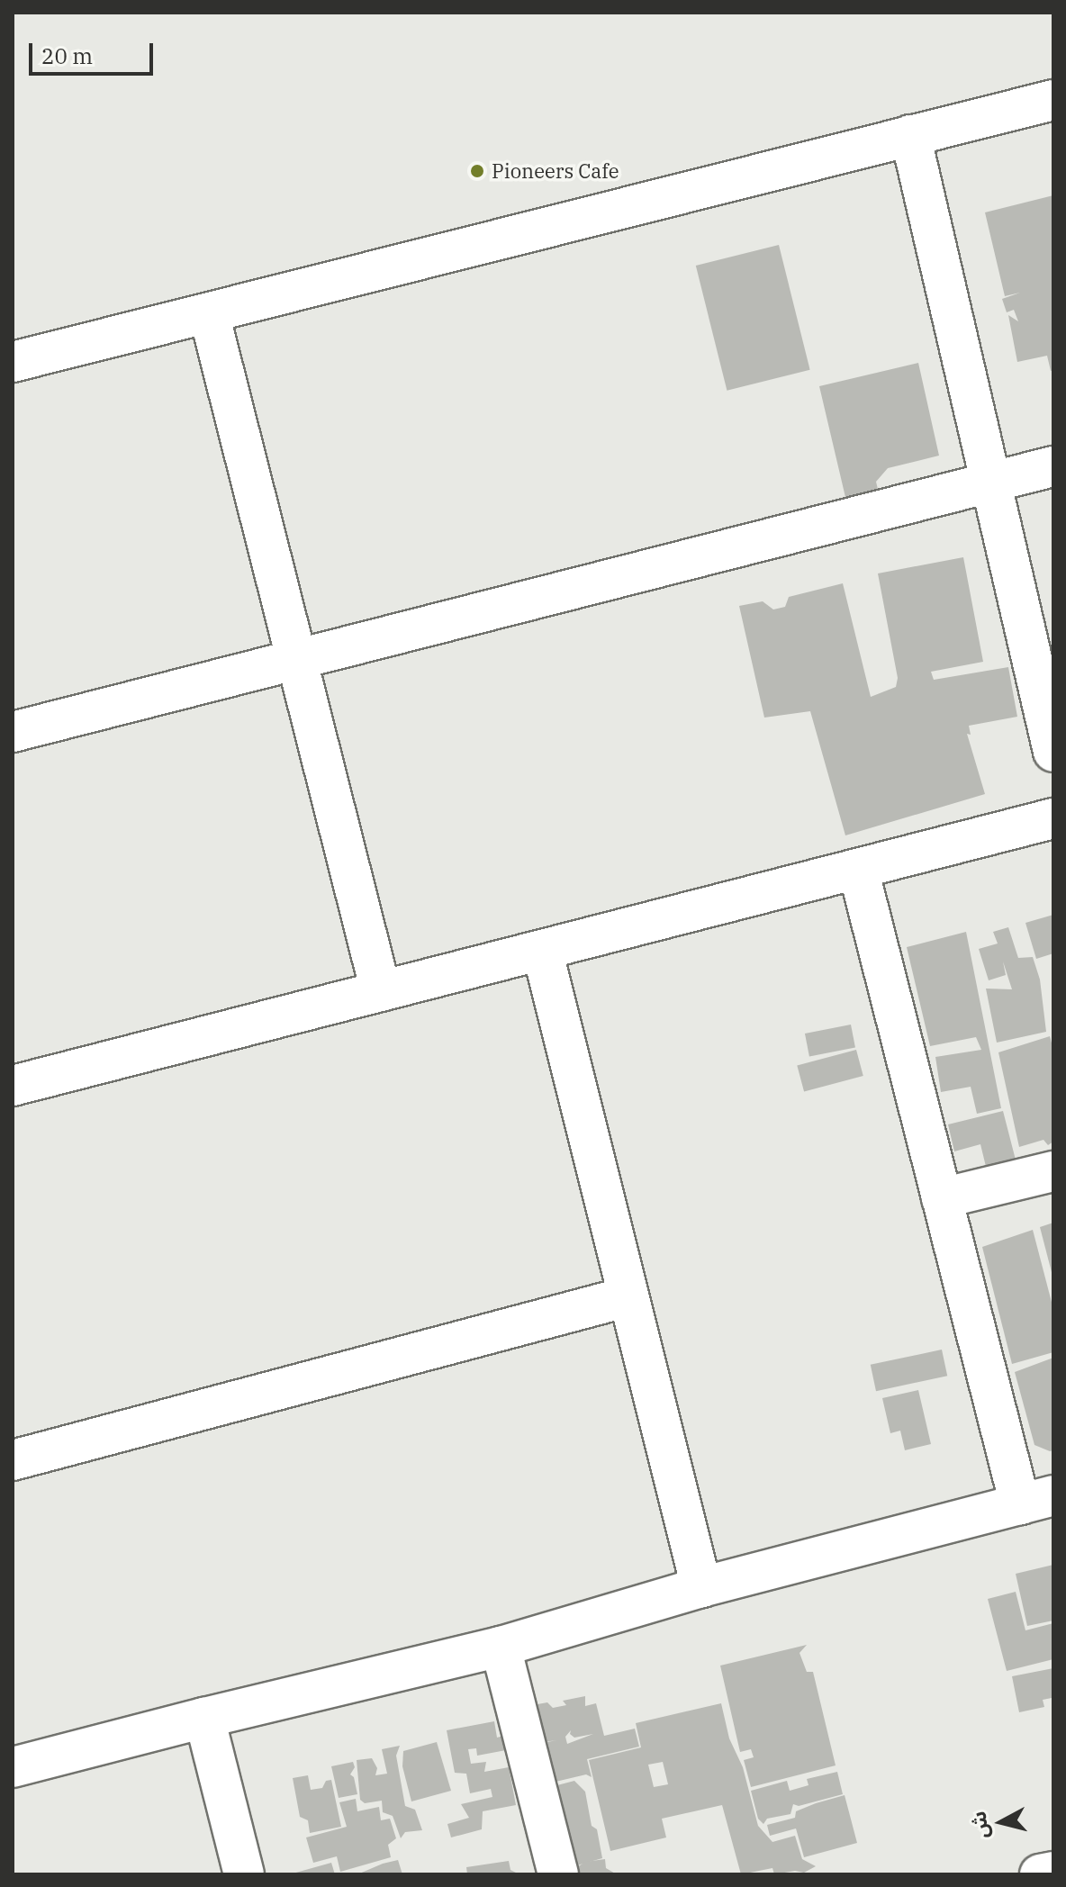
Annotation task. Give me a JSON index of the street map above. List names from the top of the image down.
{
  "places": ["Pioneers Cafe"],
  "scale_bar": "20 m",
  "north": "left"
}
